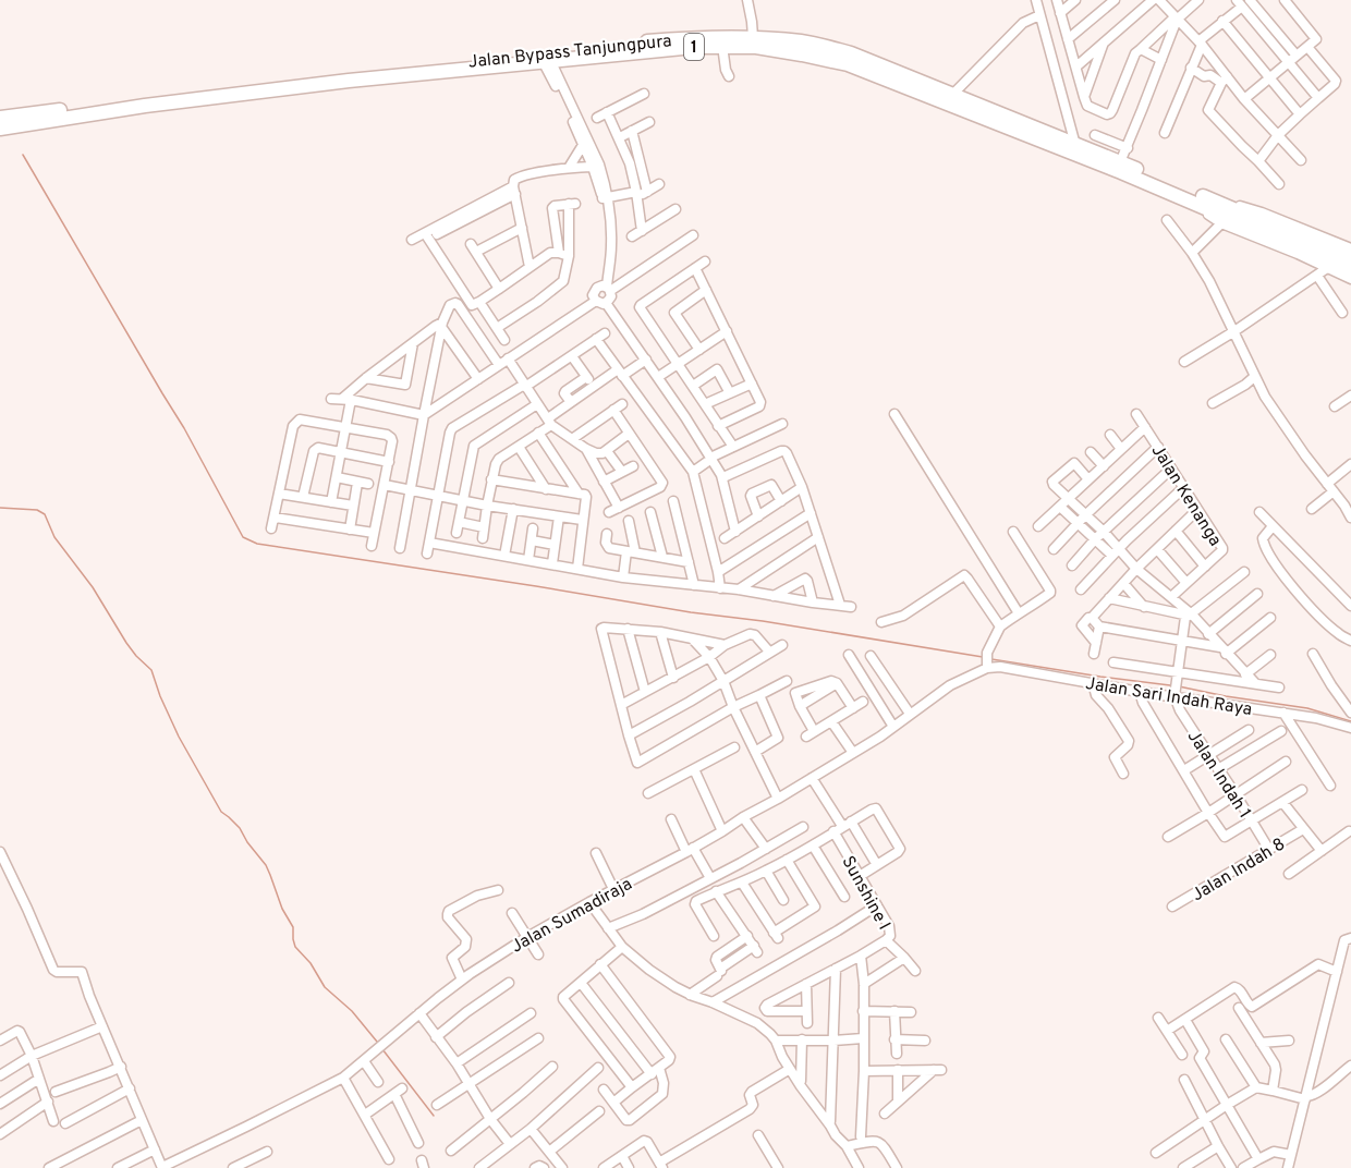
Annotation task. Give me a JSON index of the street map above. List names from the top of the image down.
{
  "streets": {
    "highway": ["1", "Jalan Bypass Tanjungpura"],
    "street": [
      "Jalan Kenanga",
      "Jalan Sari Indah Raya",
      "Jalan Indah 1",
      "Jalan Indah 8",
      "Sunshine I",
      "Jalan Sumadiraja"
    ]
  },
  "crossings": [
    ["Jalan Sari Indah Raya", "Jalan Indah 1"],
    ["Jalan Sari Indah Raya", "Jalan Sumadiraja"],
    ["Jalan Indah 1", "Jalan Indah 8"]
  ]
}
